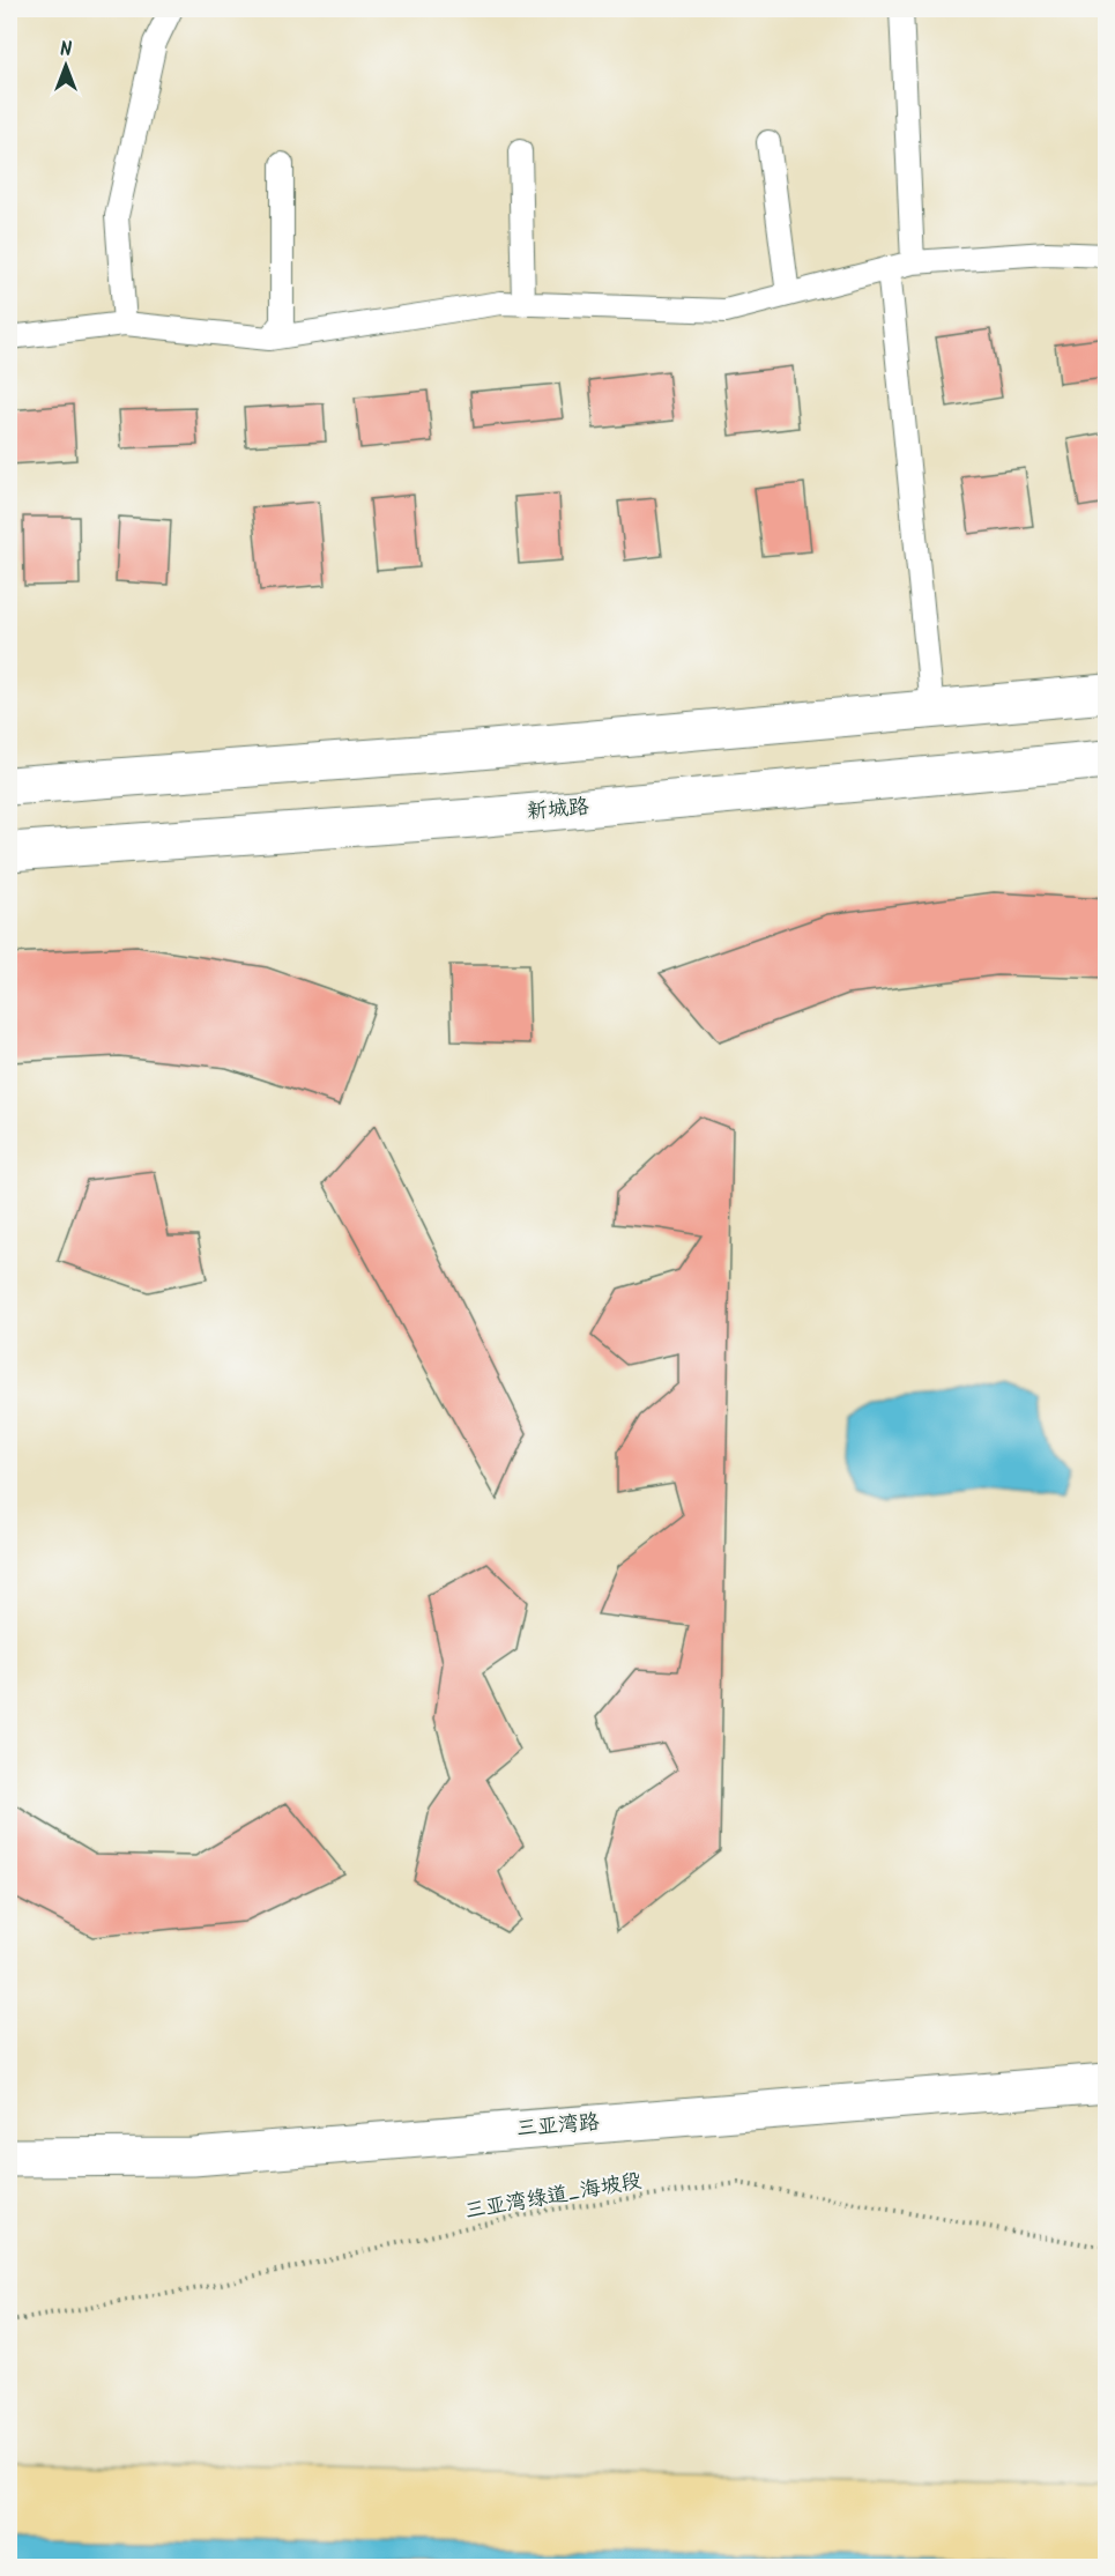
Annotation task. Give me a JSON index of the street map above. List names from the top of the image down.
{
  "streets": {
    "main road": ["新城路", "三亚湾路"],
    "path": ["三亚湾绿道_海坡段"]
  },
  "north": "top"
}
